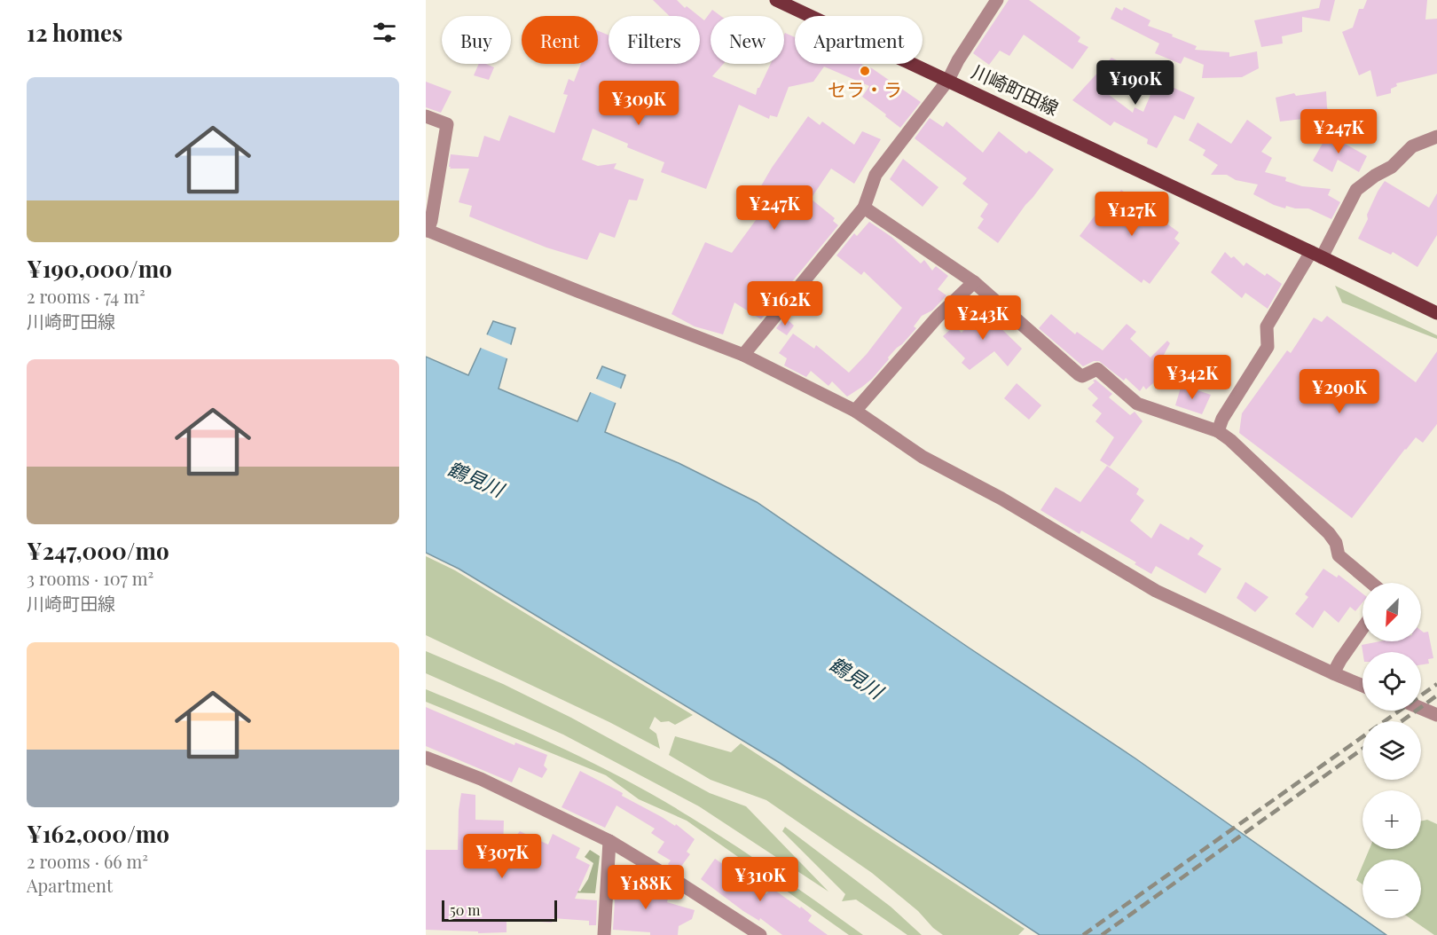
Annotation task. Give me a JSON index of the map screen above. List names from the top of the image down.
{
  "streets": {
    "main road": ["川崎町田線"]
  },
  "water": ["鶴見川"],
  "places": ["セラ・ラ"],
  "scale_bar": "50 m",
  "north": "bottom left",
  "page": {
    "heading": "12 homes",
    "chip": [
      "Buy",
      "Rent",
      "Filters",
      "New",
      "Apartment"
    ],
    "price": [
      "¥190K",
      "¥309K",
      "¥247K",
      "¥247K",
      "¥127K",
      "¥162K",
      "¥243K",
      "¥342K",
      "¥290K",
      "¥307K",
      "¥310K",
      "¥188K"
    ],
    "list": [
      {
        "name": "¥190,000/mo",
        "note": "2 rooms · 74 m² · 川崎町田線"
      },
      {
        "name": "¥247,000/mo",
        "note": "3 rooms · 107 m² · 川崎町田線"
      },
      {
        "name": "¥162,000/mo",
        "note": "2 rooms · 66 m² · Apartment"
      }
    ],
    "map_buttons": ["+", "−"],
    "scale": "50 m"
  }
}
